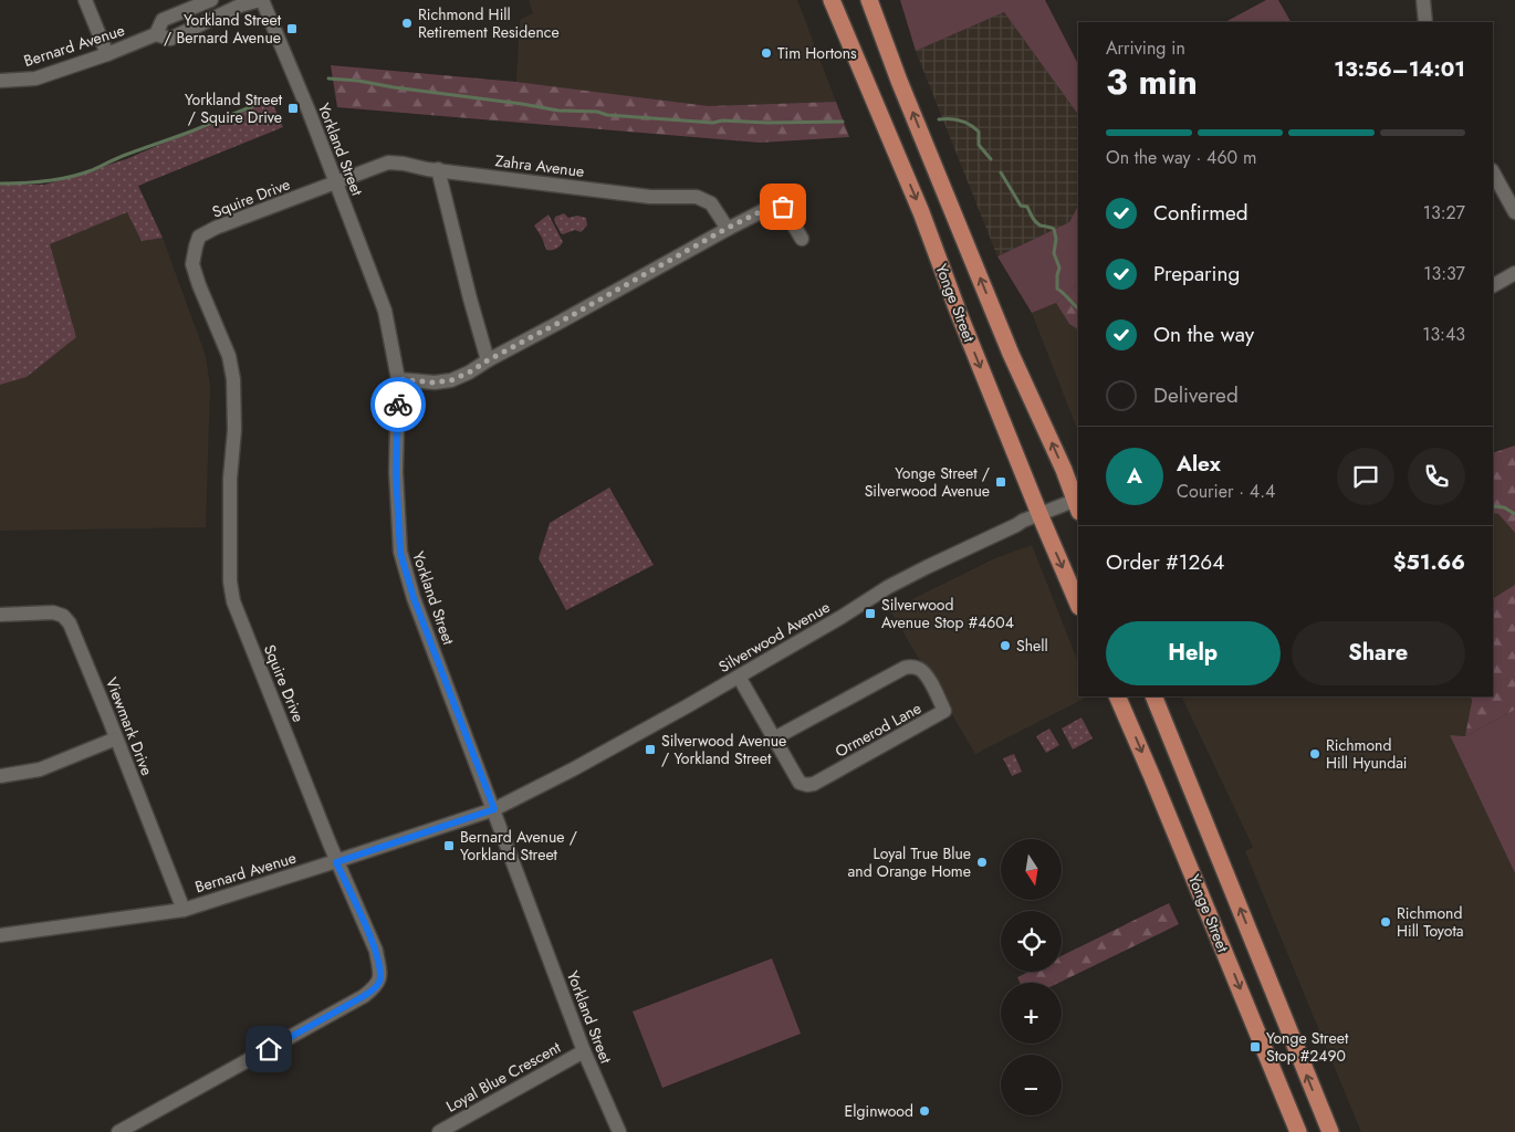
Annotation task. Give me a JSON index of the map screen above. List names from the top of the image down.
{
  "streets": {
    "main road": ["Yonge Street"],
    "street": [
      "Bernard Avenue",
      "Yorkland Street",
      "Zahra Avenue",
      "Squire Drive",
      "Silverwood Avenue",
      "Viewmark Drive",
      "Ormerod Lane",
      "Loyal Blue Crescent"
    ]
  },
  "crossings": [
    ["Bernard Avenue", "Yorkland Street"],
    ["Bernard Avenue", "Squire Drive"],
    ["Bernard Avenue", "Silverwood Avenue"],
    ["Bernard Avenue", "Viewmark Drive"],
    ["Yorkland Street", "Zahra Avenue"],
    ["Yorkland Street", "Squire Drive"],
    ["Yorkland Street", "Silverwood Avenue"],
    ["Yorkland Street", "Loyal Blue Crescent"],
    ["Zahra Avenue", "Squire Drive"],
    ["Yonge Street", "Silverwood Avenue"],
    ["Silverwood Avenue", "Ormerod Lane"]
  ],
  "places": {
    "other": [
      "Richmond Hill Retirement Residence",
      "Tim Hortons",
      "Shell",
      "Richmond Hill Hyundai",
      "Loyal True Blue and Orange Home",
      "Richmond Hill Toyota",
      "Elginwood"
    ],
    "transit": [
      "Yorkland Street / Bernard Avenue",
      "Yorkland Street / Squire Drive",
      "Yonge Street / Silverwood Avenue",
      "Silverwood Avenue Stop #4604",
      "Silverwood Avenue / Yorkland Street",
      "Bernard Avenue / Yorkland Street",
      "Yonge Street Stop #2490"
    ]
  },
  "north": "bottom",
  "page": {
    "heading": ["3 min", "Arriving in", "13:56–14:01"],
    "panel": [
      "Alex",
      "Courier · 4.4",
      "Order #1264",
      "$51.66"
    ],
    "bar": "On the way · 460 m",
    "list": [
      ["Confirmed", "13:27"],
      ["Preparing", "13:37"],
      ["On the way", "13:43"],
      "Delivered"
    ],
    "round": "A",
    "buttons": ["Help", "Share"],
    "map_buttons": ["+", "−"]
  }
}
